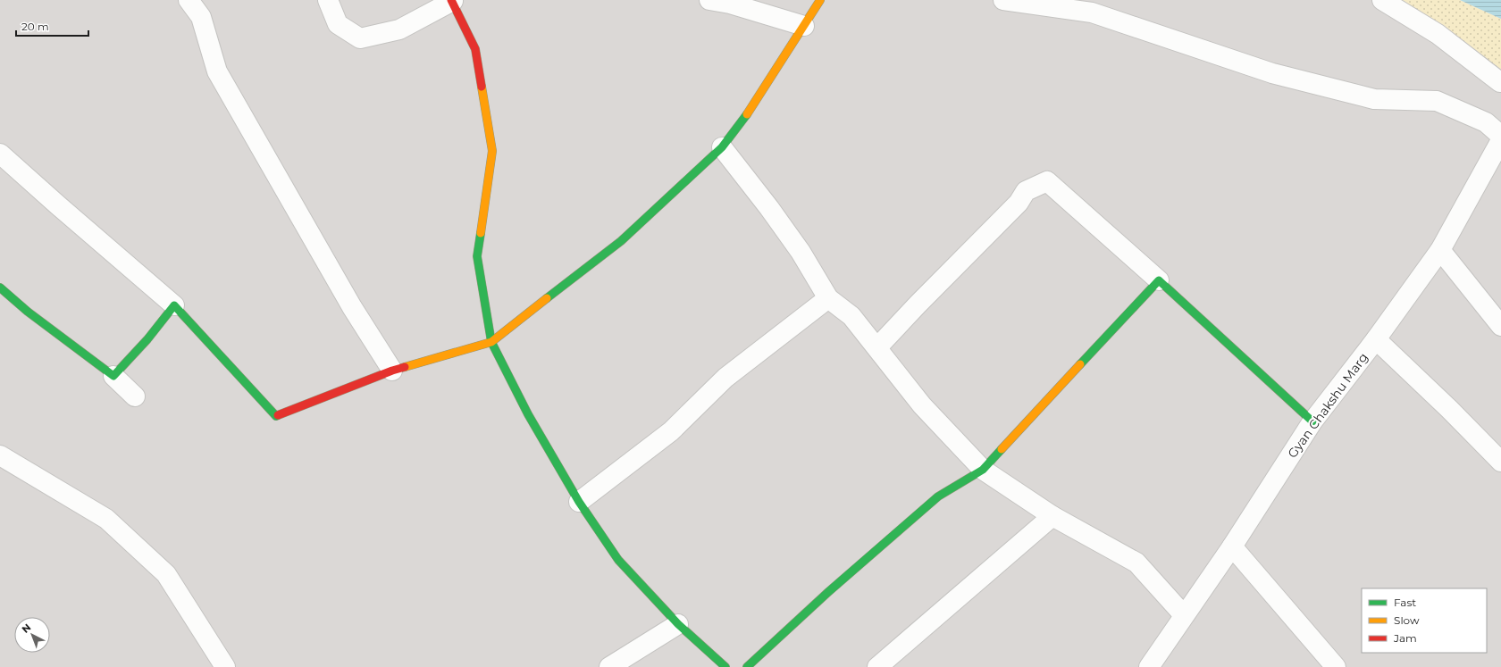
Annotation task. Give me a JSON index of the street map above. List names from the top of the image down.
{
  "streets": {
    "street": ["Gyan Chakshu Marg"]
  },
  "legend": ["Fast", "Slow", "Jam"],
  "scale_bar": "20 m",
  "north": "top left"
}
